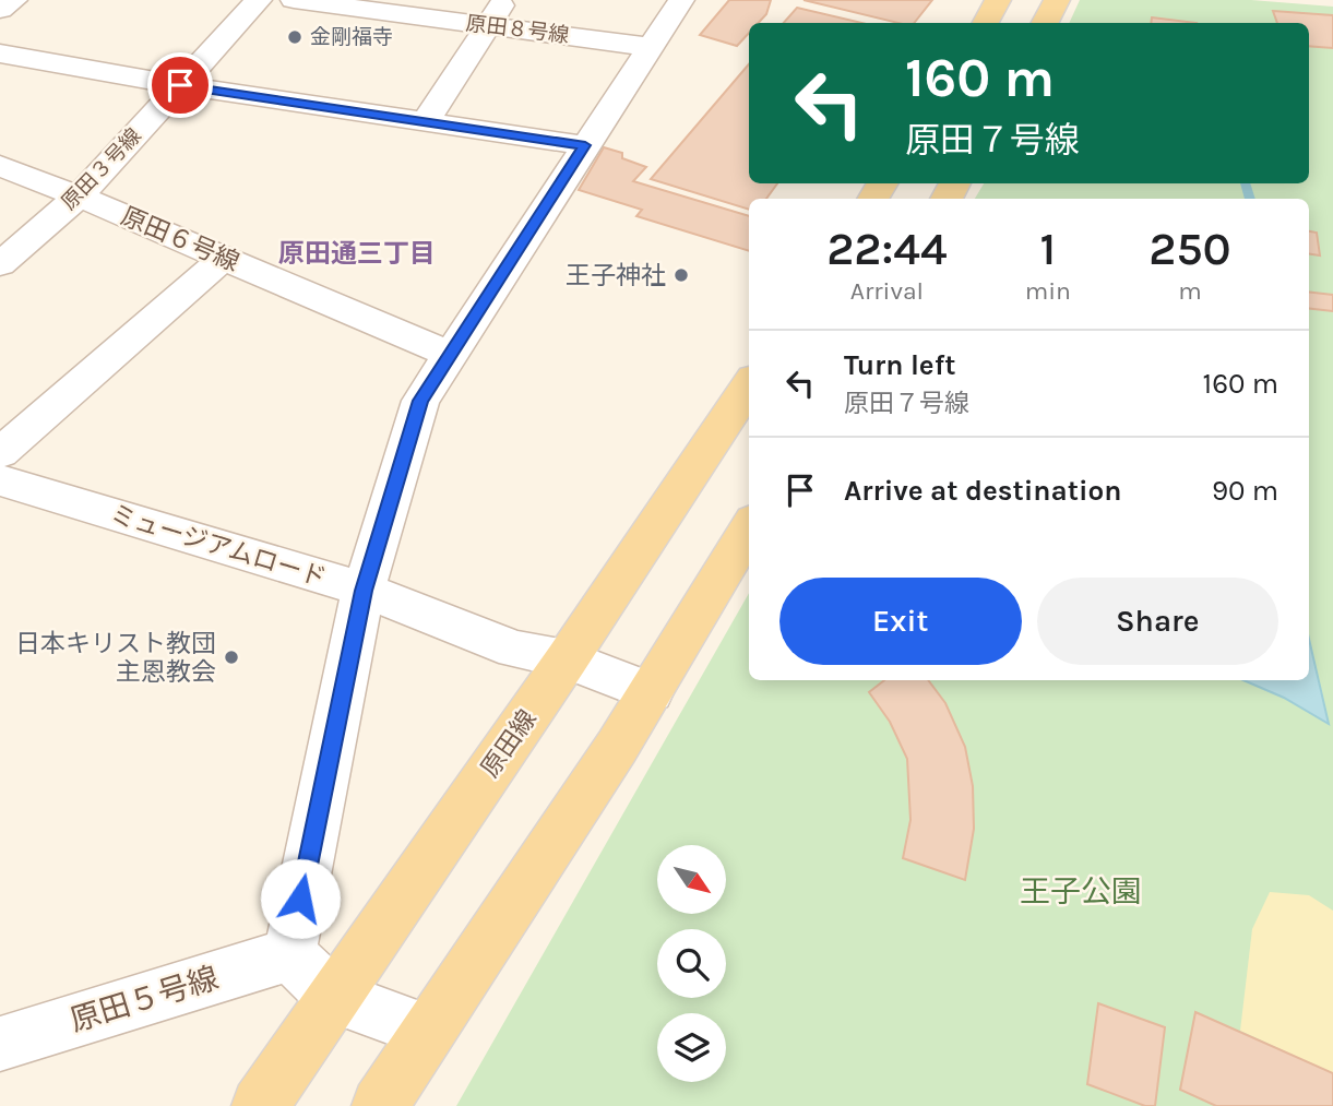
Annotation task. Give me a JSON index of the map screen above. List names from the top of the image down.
{
  "streets": {
    "main road": ["原田線"],
    "street": [
      "原田８号線",
      "原田３号線",
      "原田６号線",
      "ミュージアムロード",
      "原田５号線"
    ]
  },
  "crossings": [
    ["原田３号線", "原田６号線"],
    ["ミュージアムロード", "原田線"]
  ],
  "districts": ["原田通三丁目"],
  "parks": ["王子公園"],
  "places": ["金剛福寺", "王子神社", "日本キリスト教団 主恩教会"],
  "north": "bottom right",
  "page": {
    "turn": ["160 m", "原田７号線"],
    "eta": [
      "22:44",
      "Arrival",
      "1",
      "min",
      "250",
      "m"
    ],
    "list": [
      {
        "name": "Turn left",
        "note": "原田７号線",
        "value": "160 m"
      },
      {
        "name": "Arrive at destination",
        "value": "90 m"
      }
    ],
    "buttons": ["Exit", "Share"]
  }
}
